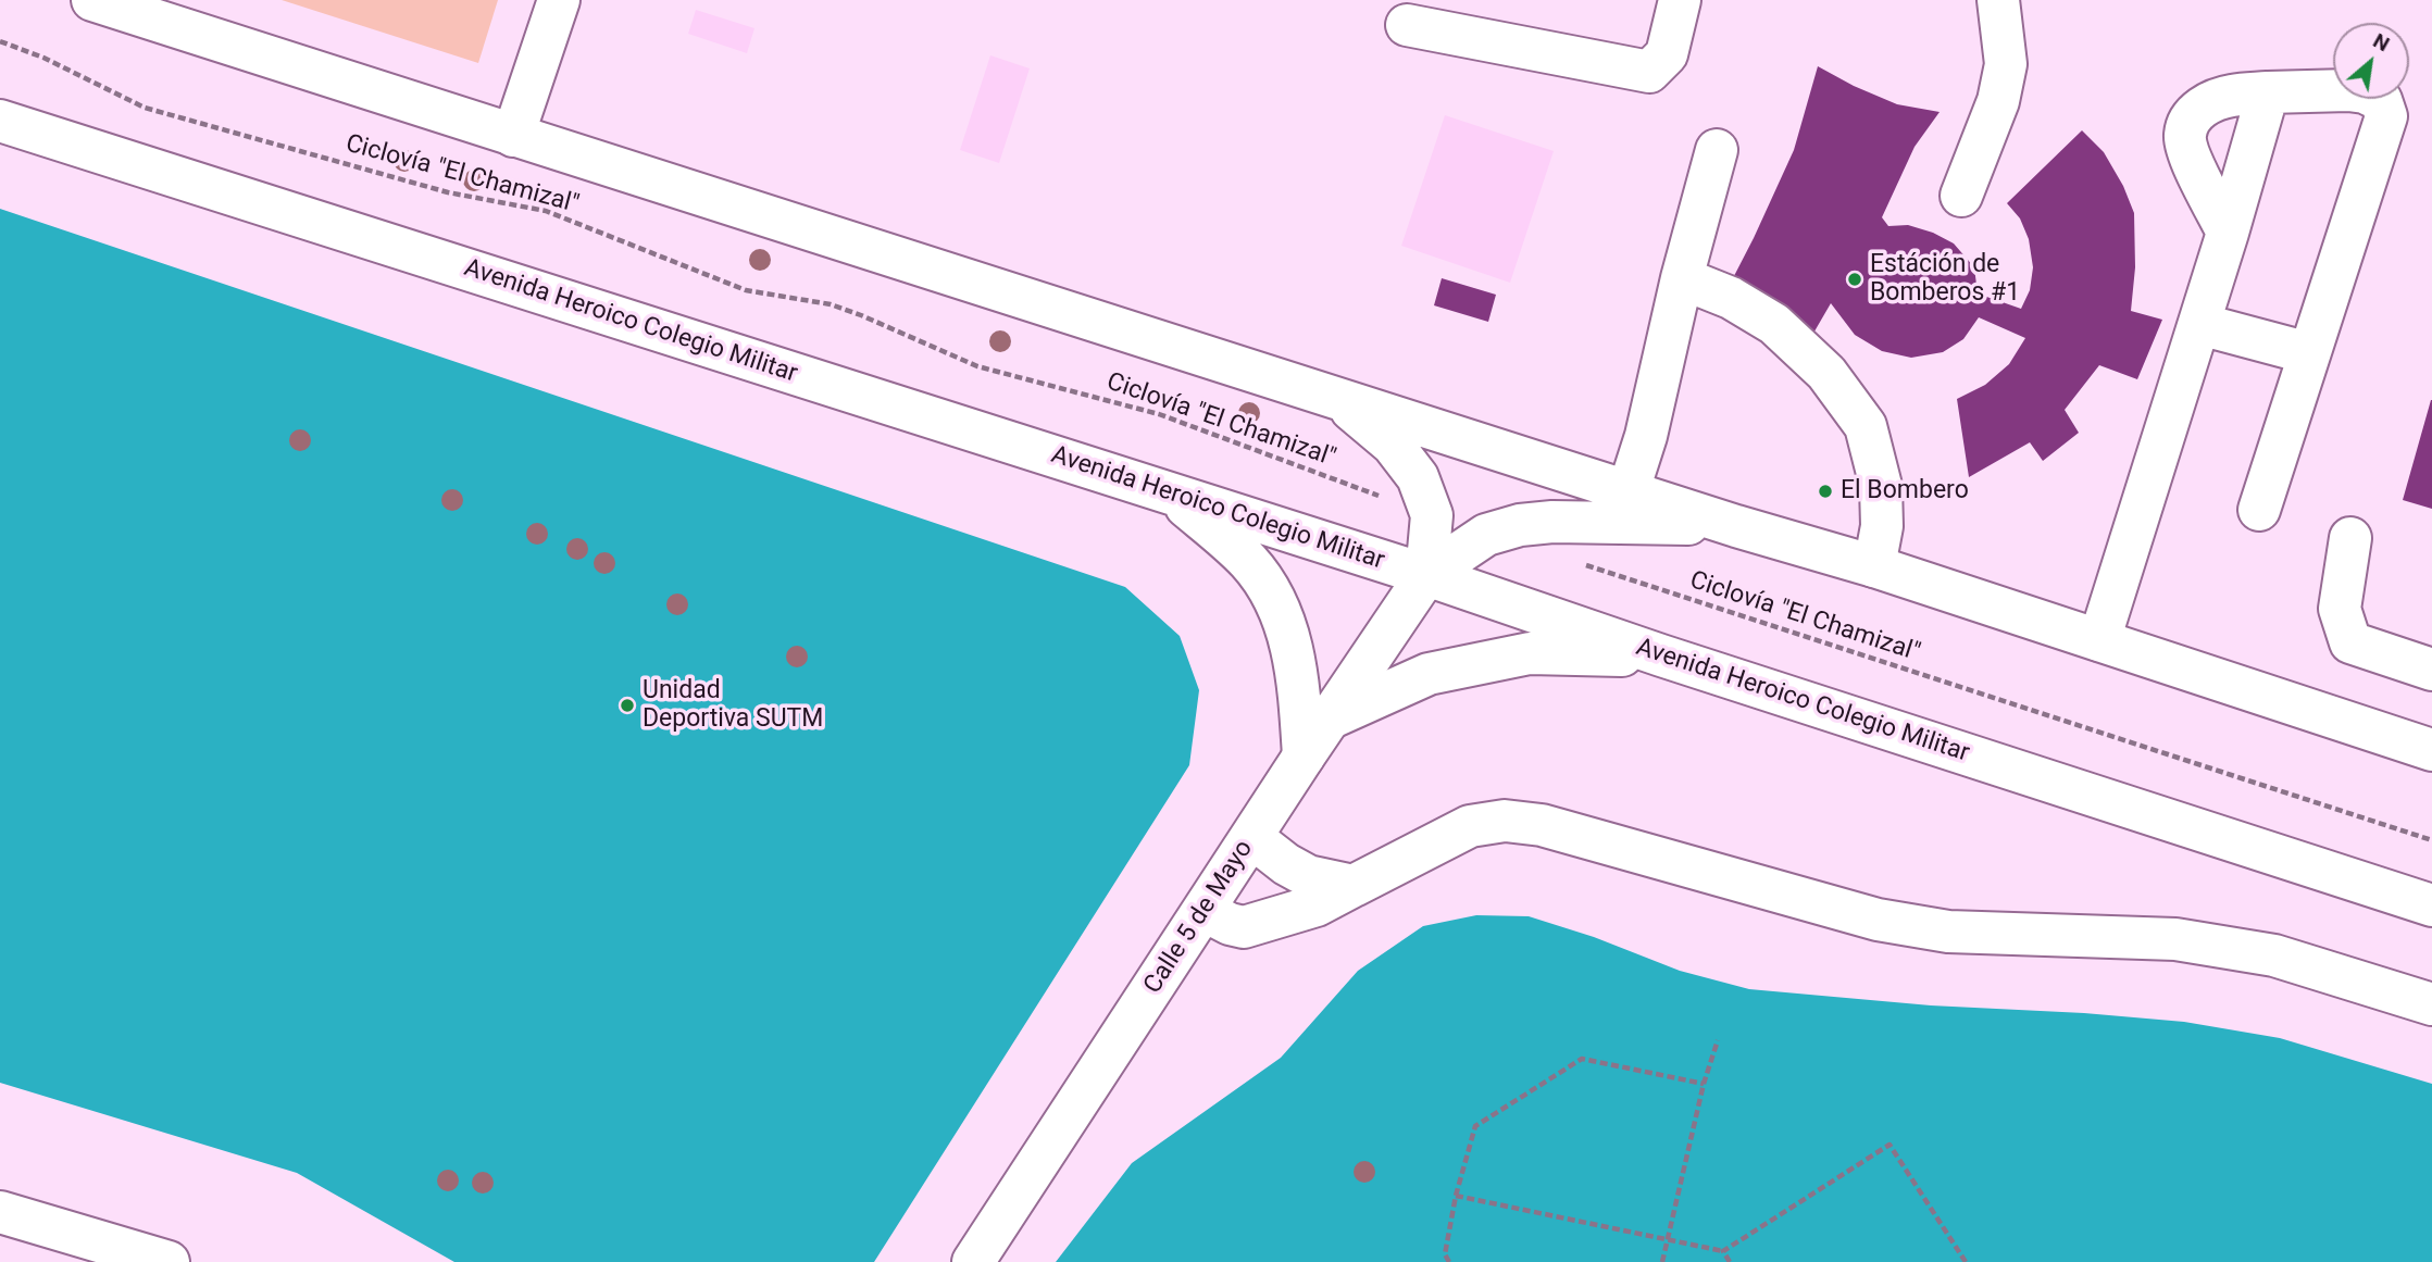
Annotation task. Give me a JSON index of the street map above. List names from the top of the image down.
{
  "streets": {
    "main road": ["Avenida Heroico Colegio Militar", "Calle 5 de Mayo"],
    "path": ["Ciclovía \"El Chamizal\""]
  },
  "crossings": [
    ["Avenida Heroico Colegio Militar", "Calle 5 de Mayo"]
  ],
  "places": ["Estáción de Bomberos #1", "El Bombero", "Unidad Deportiva SUTM"],
  "north": "top right"
}
